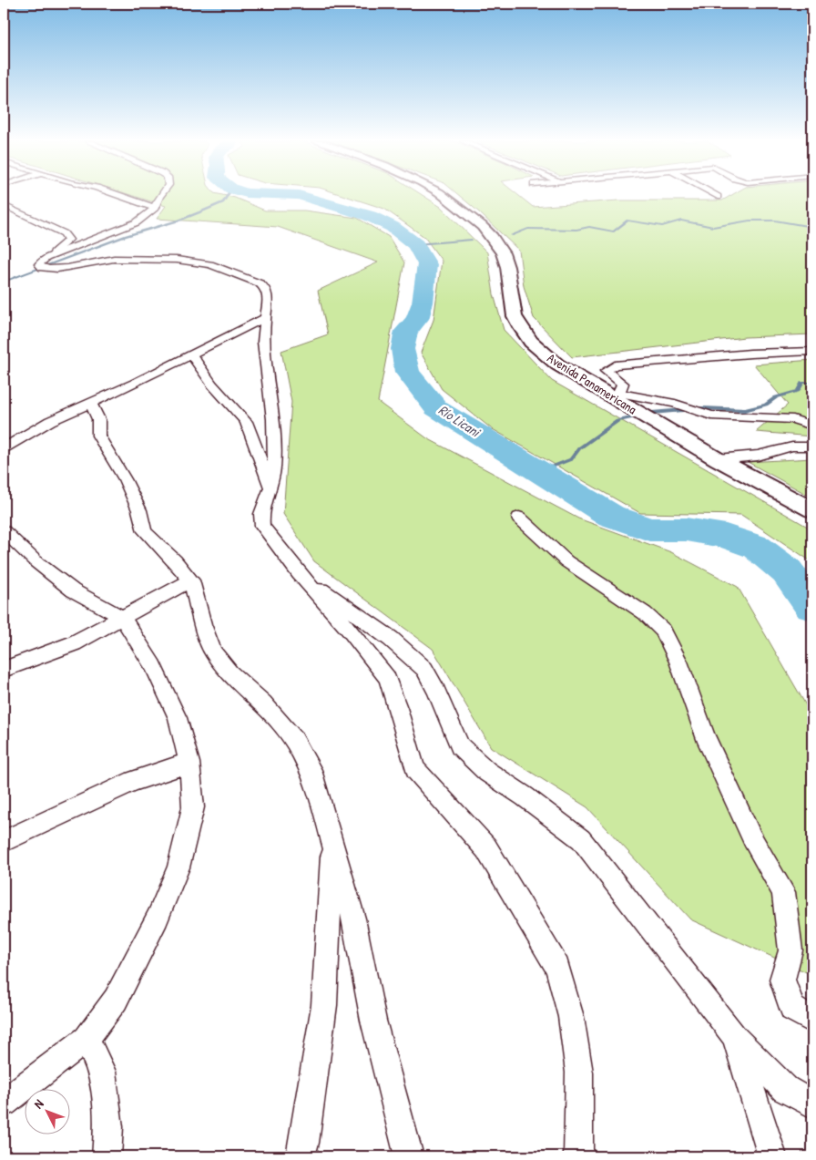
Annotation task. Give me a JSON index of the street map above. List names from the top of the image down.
{
  "streets": {
    "main road": ["Avenida Panamericana"]
  },
  "water": ["Río Licani"],
  "north": "top left"
}
